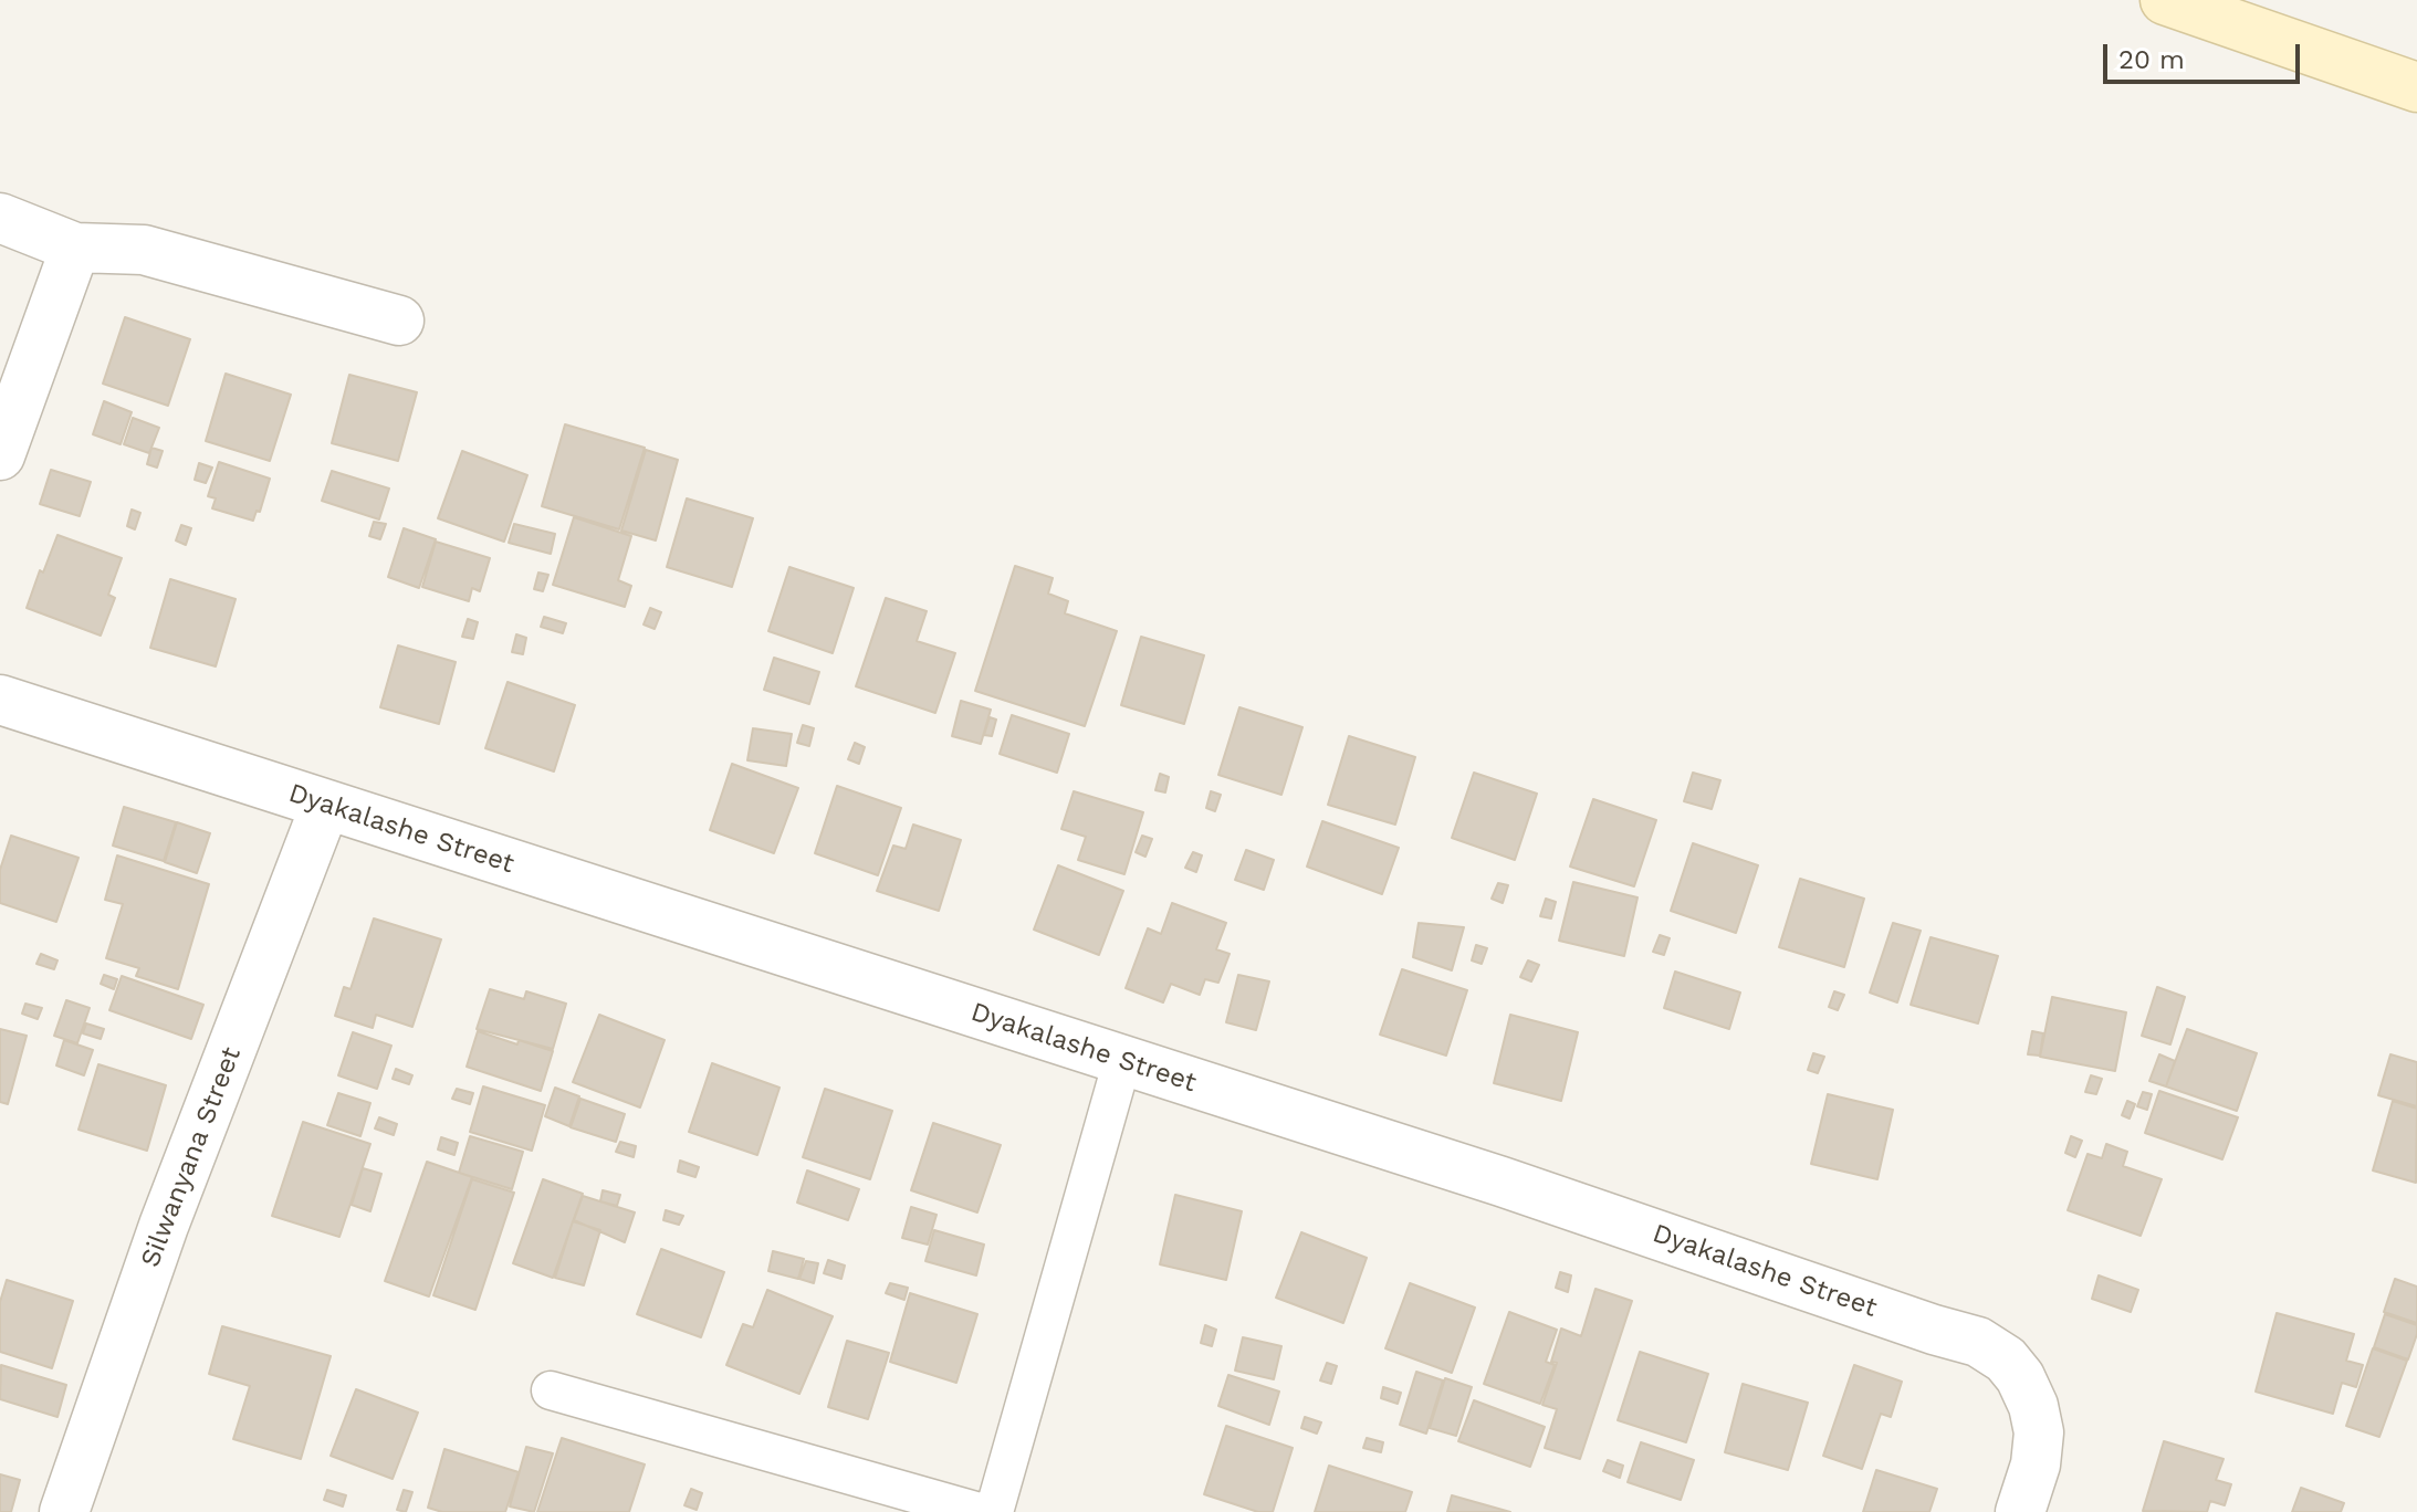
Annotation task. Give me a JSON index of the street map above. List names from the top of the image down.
{
  "streets": {
    "street": ["Dyakalashe Street", "Silwanyana Street"]
  },
  "crossings": [
    ["Dyakalashe Street", "Silwanyana Street"]
  ],
  "scale_bar": "20 m"
}
